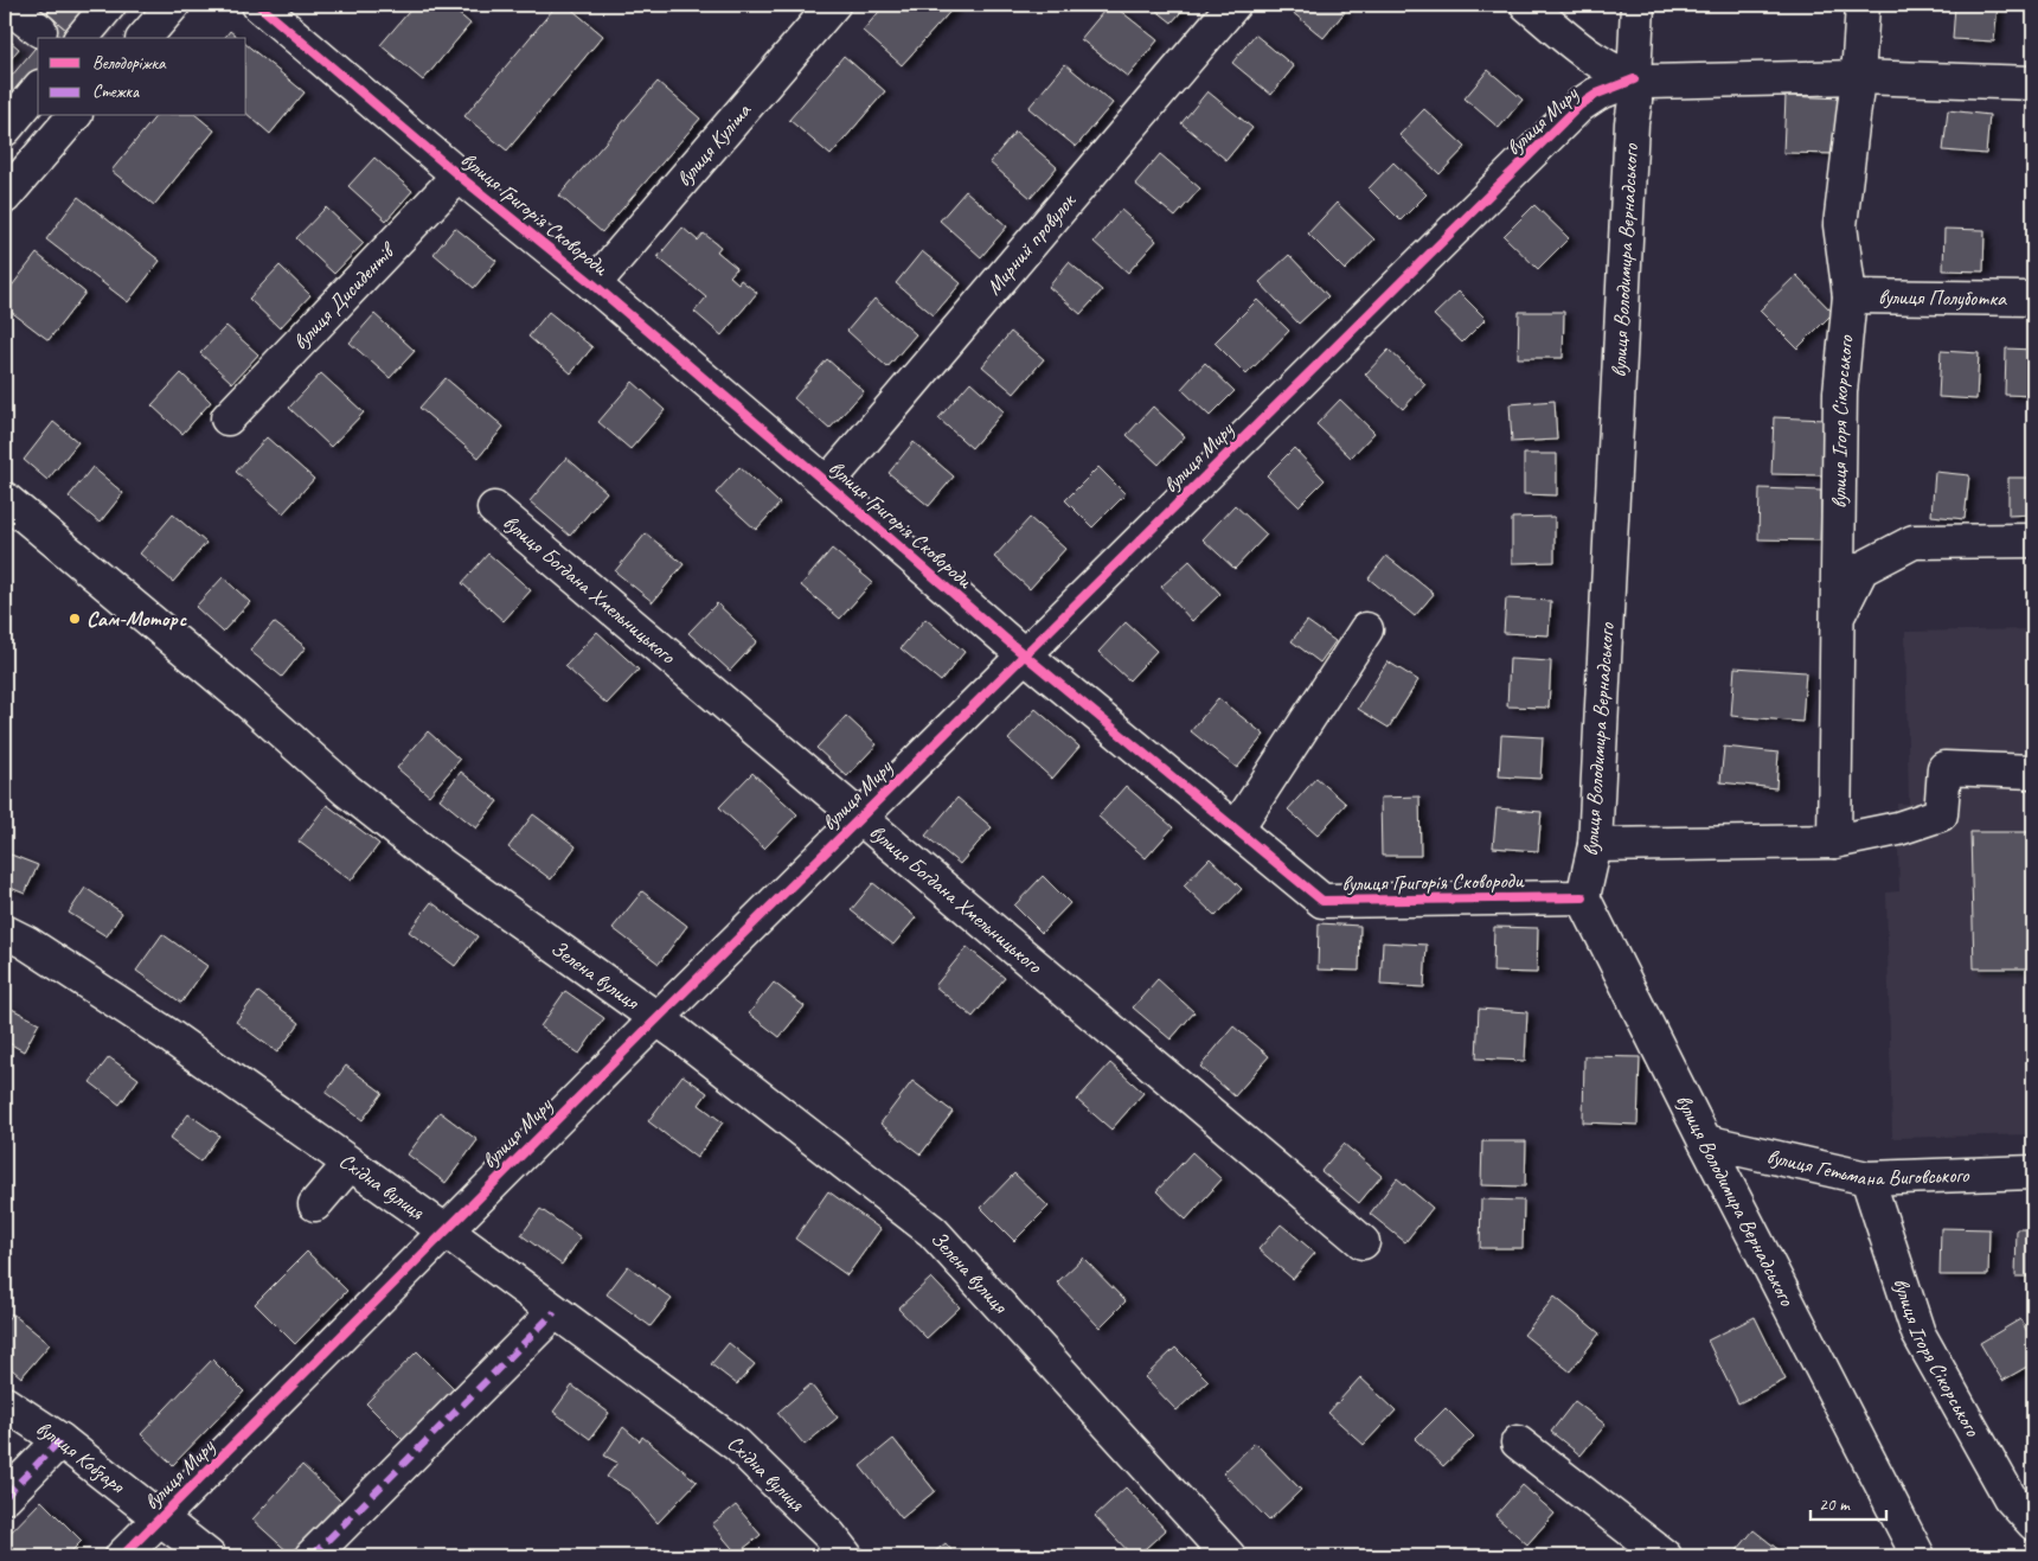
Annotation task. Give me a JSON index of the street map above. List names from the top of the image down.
{
  "streets": {
    "street": [
      "вулиця Миру",
      "вулиця Куліша",
      "вулиця Григорія Сковороди",
      "Мирний провулок",
      "вулиця Володимира Вернадського",
      "вулиця Дисидентів",
      "вулиця Полуботка",
      "вулиця Ігоря Сікорського",
      "вулиця Богдана Хмельницького",
      "Зелена вулиця",
      "вулиця Гетьмана Виговського",
      "Східна вулиця",
      "вулиця Кобзаря"
    ]
  },
  "crossings": [
    ["вулиця Миру", "вулиця Григорія Сковороди"],
    ["вулиця Миру", "вулиця Володимира Вернадського"],
    ["вулиця Миру", "вулиця Богдана Хмельницького"],
    ["вулиця Миру", "Зелена вулиця"],
    ["вулиця Миру", "Східна вулиця"],
    ["вулиця Миру", "вулиця Кобзаря"],
    ["вулиця Куліша", "вулиця Григорія Сковороди"],
    ["вулиця Григорія Сковороди", "Мирний провулок"],
    ["вулиця Григорія Сковороди", "вулиця Володимира Вернадського"],
    ["вулиця Григорія Сковороди", "вулиця Дисидентів"],
    ["вулиця Володимира Вернадського", "вулиця Гетьмана Виговського"],
    ["вулиця Полуботка", "вулиця Ігоря Сікорського"],
    ["вулиця Ігоря Сікорського", "вулиця Гетьмана Виговського"]
  ],
  "places": ["Сам-Моторс"],
  "legend": ["Велодоріжка", "Стежка"],
  "scale_bar": "20 m"
}
